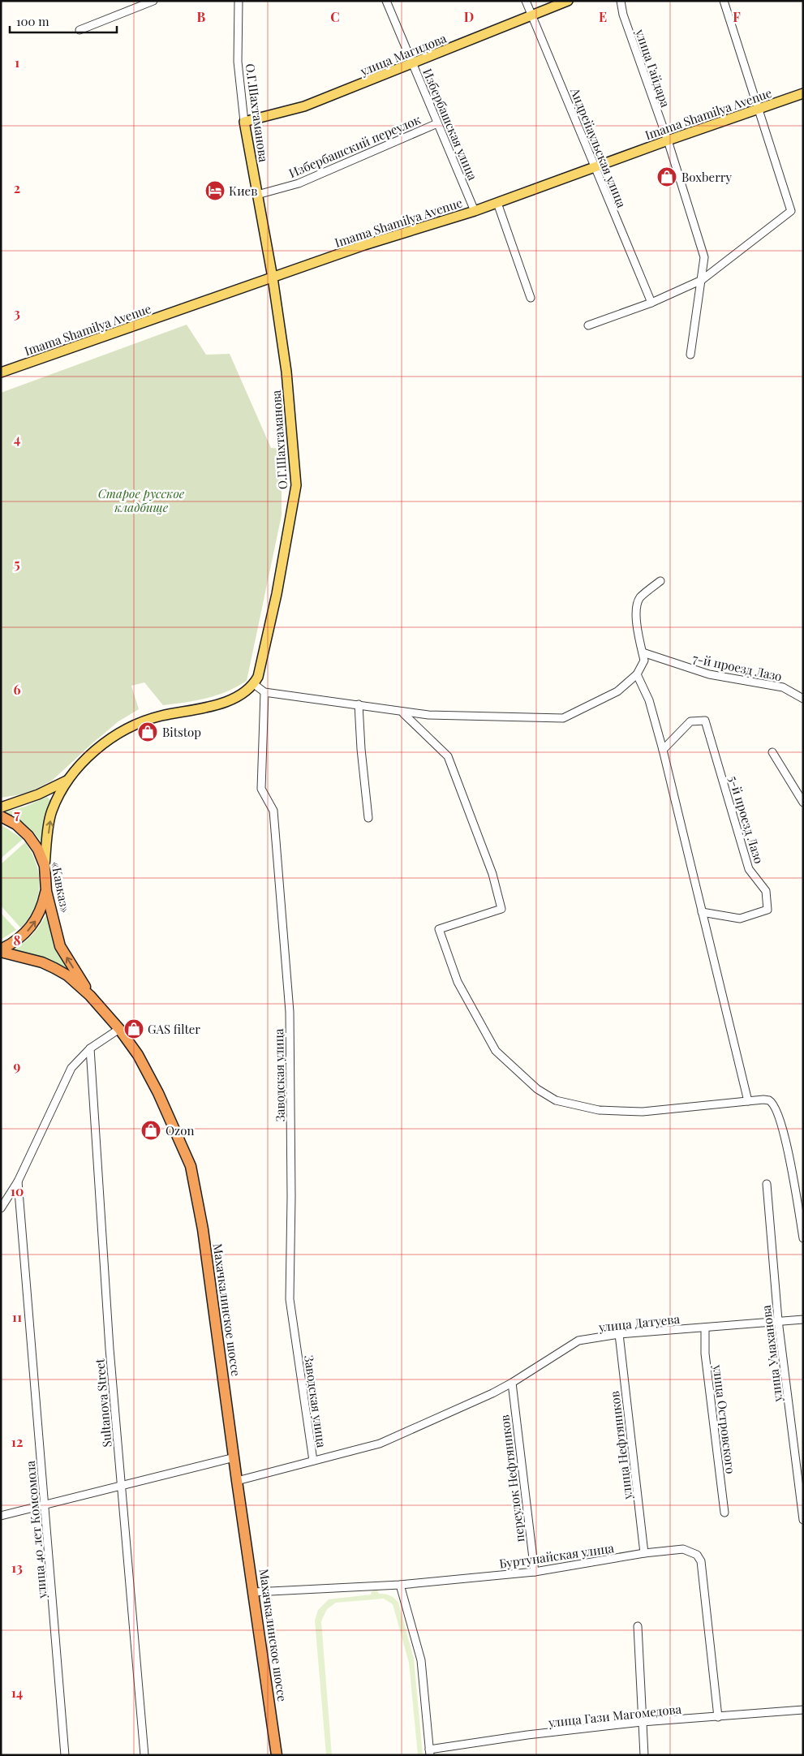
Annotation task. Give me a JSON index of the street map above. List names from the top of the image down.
{
  "streets": {
    "highway": ["«Кавказ»", "Махачкалинское шоссе"],
    "main road": ["улица Магидова", "О.Г.Шахтаманова", "Imama Shamilya Avenue"],
    "street": [
      "улица Гайдара",
      "Избербашская улица",
      "Избербашский переулок",
      "Андрейаульская улица",
      "7-й проезд Лазо",
      "5-й проезд Лазо",
      "Заводская улица",
      "улица Датуева",
      "улица Умаханова",
      "Sultanova Street",
      "улица Островского",
      "улица Нефтяников",
      "переулок Нефтяников",
      "улица 40 лет Комсомола",
      "Буртунайская улица",
      "улица Гази Магомедова"
    ]
  },
  "crossings": [
    ["улица Магидова", "О.Г.Шахтаманова"],
    ["улица Магидова", "Избербашская улица"],
    ["улица Магидова", "Андрейаульская улица"],
    ["улица Гайдара", "Imama Shamilya Avenue"],
    ["О.Г.Шахтаманова", "Imama Shamilya Avenue"],
    ["О.Г.Шахтаманова", "Избербашский переулок"],
    ["Imama Shamilya Avenue", "Избербашская улица"],
    ["Imama Shamilya Avenue", "Андрейаульская улица"],
    ["Избербашская улица", "Избербашский переулок"],
    ["«Кавказ»", "Махачкалинское шоссе"],
    ["Заводская улица", "улица Датуева"],
    ["Махачкалинское шоссе", "улица Датуева"],
    ["Махачкалинское шоссе", "Буртунайская улица"],
    ["улица Датуева", "улица Умаханова"],
    ["улица Датуева", "улица Островского"],
    ["улица Датуева", "улица Нефтяников"],
    ["улица Датуева", "переулок Нефтяников"],
    ["улица Нефтяников", "Буртунайская улица"],
    ["переулок Нефтяников", "Буртунайская улица"],
    ["Буртунайская улица", "улица Гази Магомедова"]
  ],
  "one_way": ["«Кавказ»"],
  "parks": ["Старое русское кладбище"],
  "places": {
    "shop": [
      "Boxberry",
      "Bitstop",
      "GAS filter",
      "Ozon"
    ],
    "hotel": ["Киев"]
  },
  "scale_bar": "100 m",
  "grid": {
    "columns": [
      "B",
      "C",
      "D",
      "E",
      "F"
    ],
    "rows": [
      "1",
      "2",
      "3",
      "4",
      "5",
      "6",
      "7",
      "8",
      "9",
      "10",
      "11",
      "12",
      "13",
      "14"
    ]
  }
}
